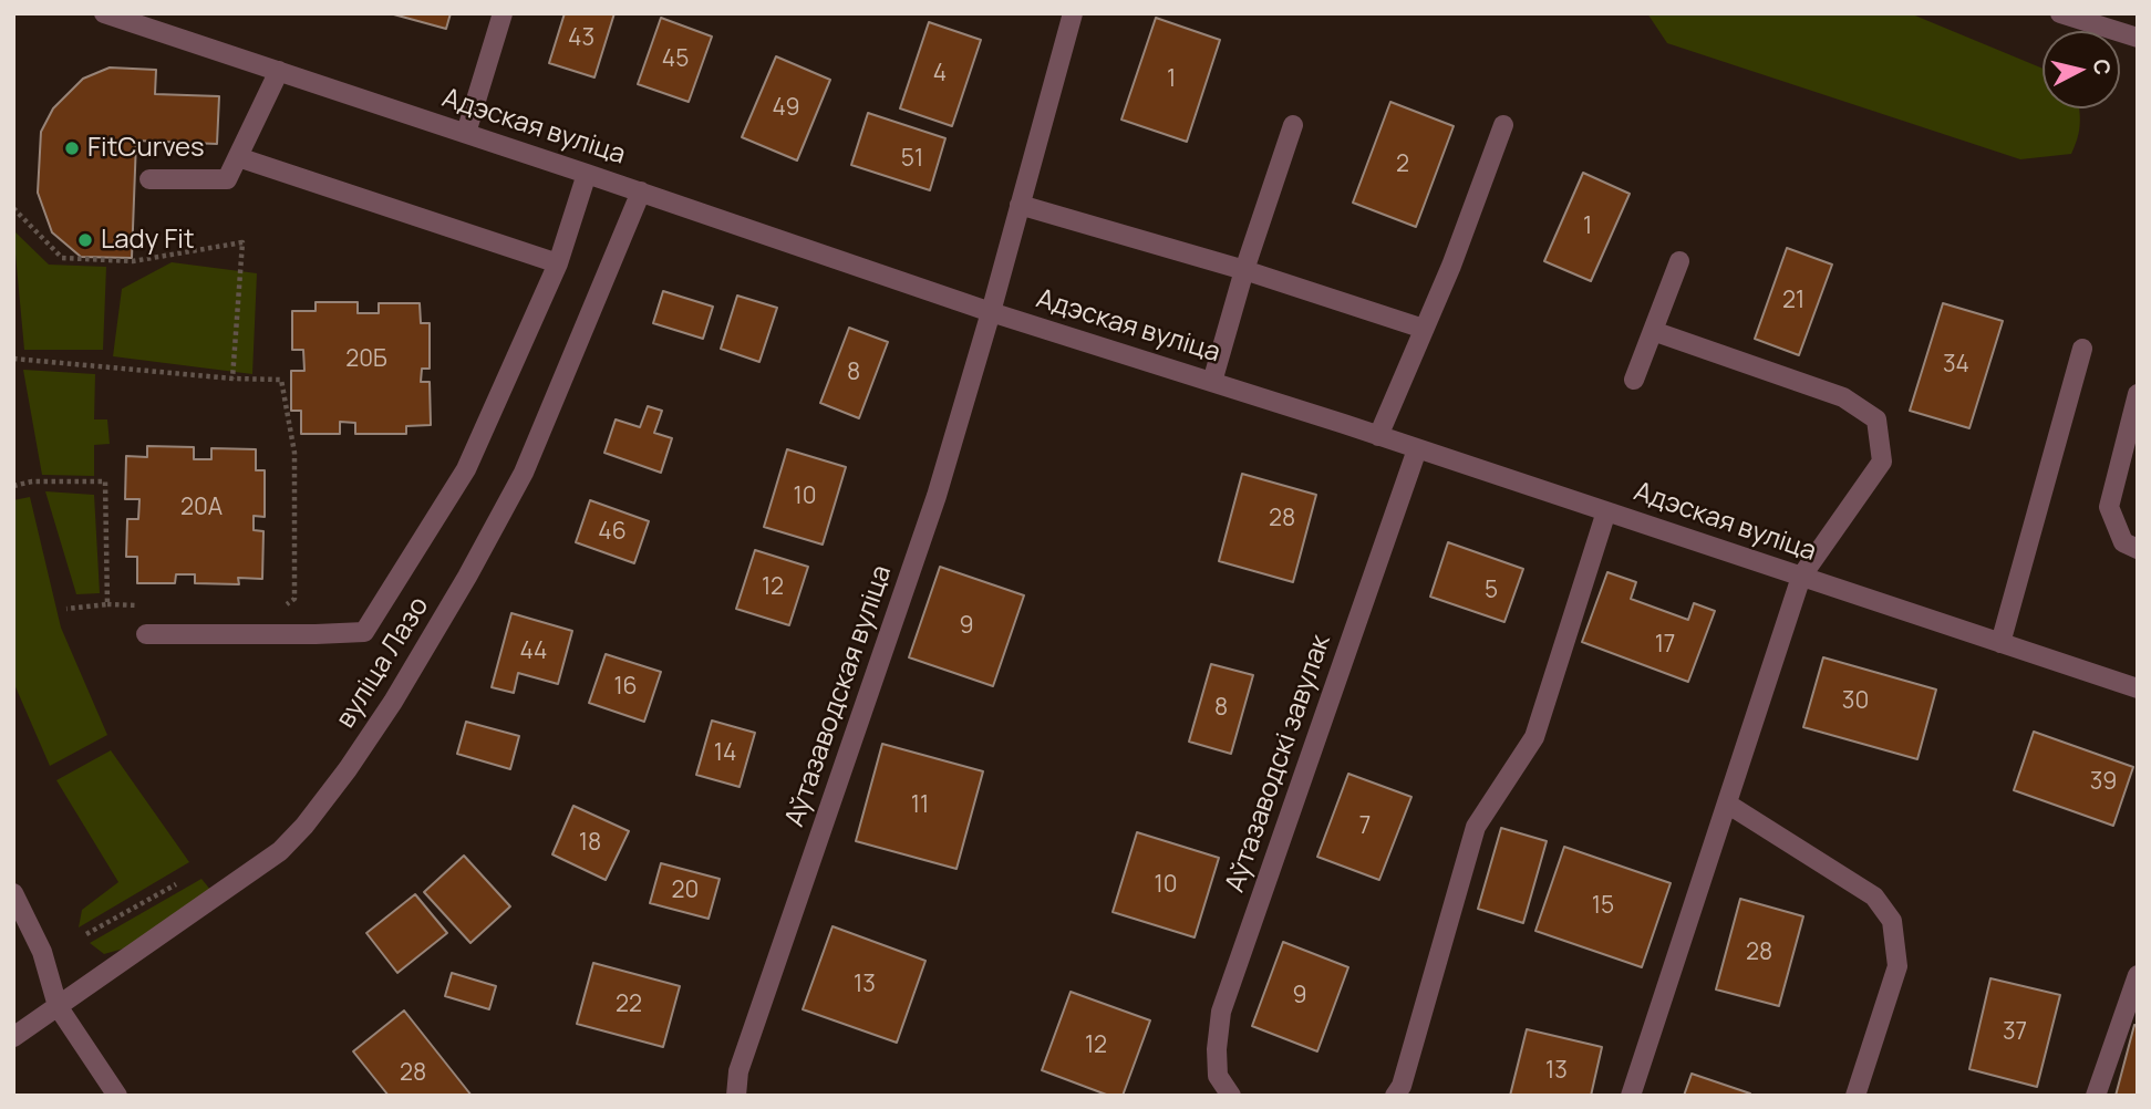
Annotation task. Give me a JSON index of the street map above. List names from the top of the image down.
{
  "streets": {
    "street": [
      "Адэская вуліца",
      "вуліца Лазо",
      "Аўтазаводская вуліца",
      "Аўтазаводскі завулак"
    ]
  },
  "crossings": [
    ["Адэская вуліца", "вуліца Лазо"],
    ["Адэская вуліца", "Аўтазаводская вуліца"],
    ["Адэская вуліца", "Аўтазаводскі завулак"]
  ],
  "places": ["FitCurves", "Lady Fit"],
  "house_numbers": [
    "43",
    "45",
    "4",
    "1",
    "49",
    "51",
    "2",
    "1",
    "21",
    "20Б",
    "34",
    "8",
    "10",
    "20А",
    "28",
    "46",
    "12",
    "5",
    "9",
    "17",
    "44",
    "16",
    "30",
    "8",
    "14",
    "39",
    "11",
    "7",
    "18",
    "10",
    "20",
    "15",
    "28",
    "13",
    "9",
    "22",
    "37",
    "12",
    "13",
    "28"
  ],
  "north": "right"
}
